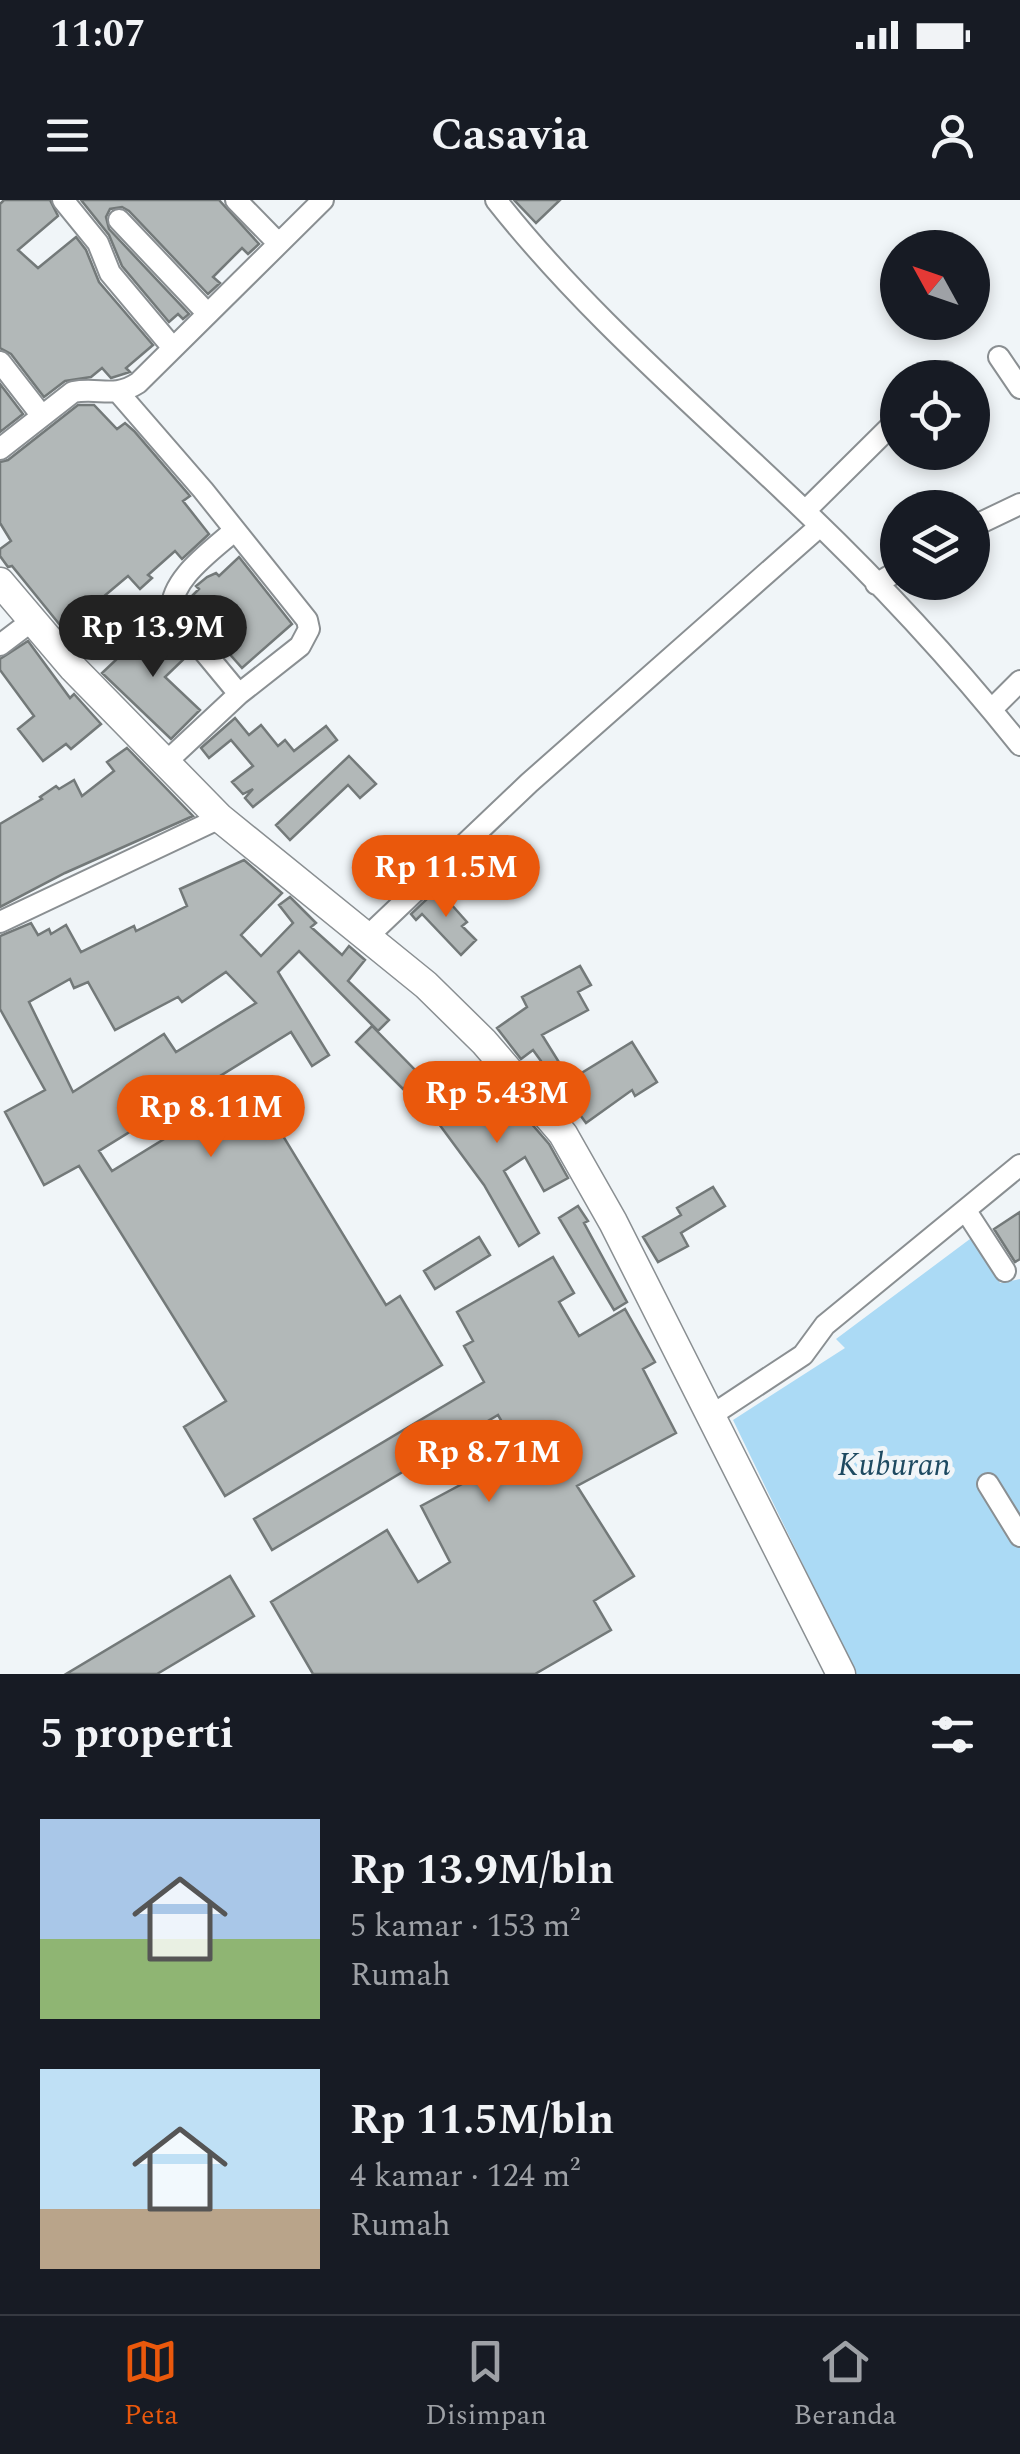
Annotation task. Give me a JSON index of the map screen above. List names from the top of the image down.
{
  "parks": ["Kuburan"],
  "north": "top left",
  "page": {
    "status": "11:07",
    "header": "Casavia",
    "price": [
      "Rp 13.9M",
      "Rp 11.5M",
      "Rp 5.43M",
      "Rp 8.11M",
      "Rp 8.71M"
    ],
    "heading": "5 properti",
    "list": [
      {
        "name": "Rp 13.9M/bln",
        "note": "5 kamar · 153 m² · Rumah"
      },
      {
        "name": "Rp 11.5M/bln",
        "note": "4 kamar · 124 m² · Rumah"
      }
    ],
    "tabs": ["Peta", "Disimpan", "Beranda"]
  }
}
